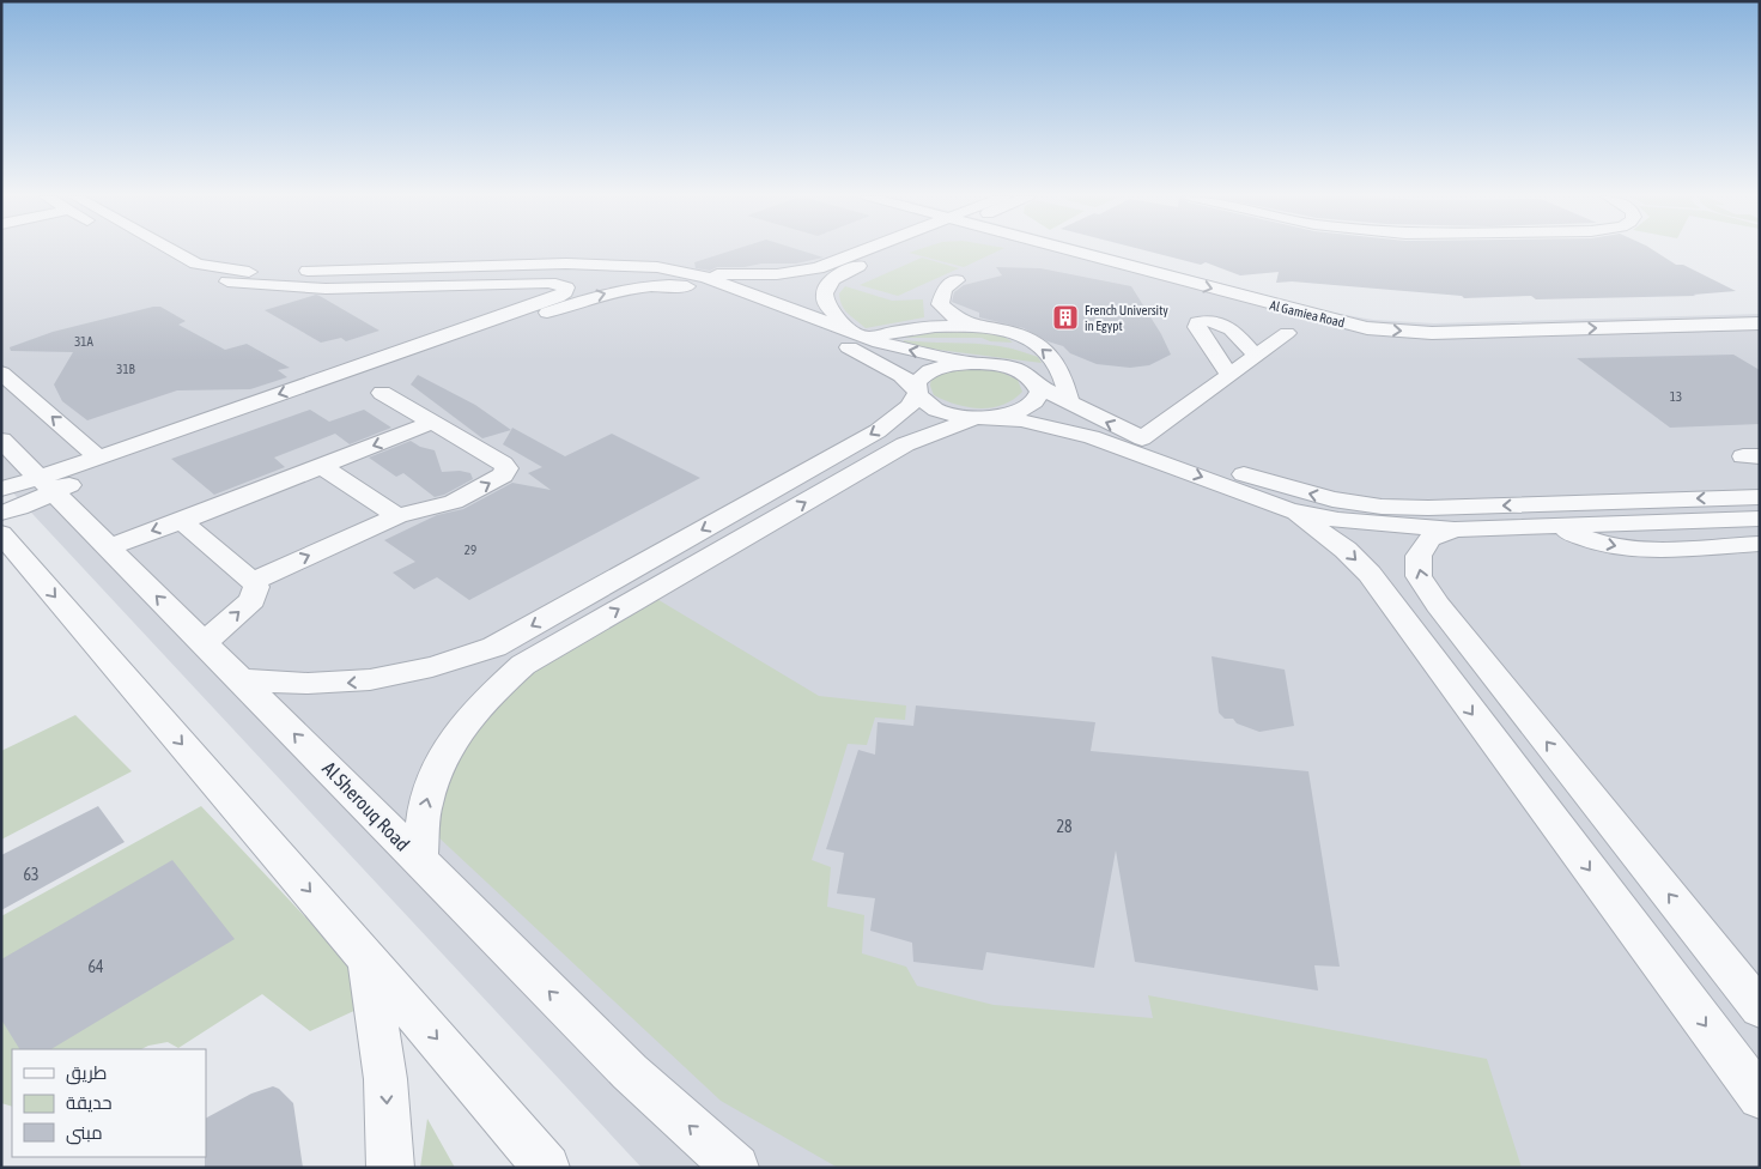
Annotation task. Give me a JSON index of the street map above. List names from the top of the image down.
{
  "streets": {
    "street": ["Al Gamiea Road", "Al Sherouq Road"]
  },
  "places": {
    "building": ["French University in Egypt"]
  },
  "house_numbers": [
    "31A",
    "31B",
    "13",
    "29",
    "28",
    "63",
    "64"
  ],
  "legend": ["طريق", "حديقة", "مبنى"]
}
